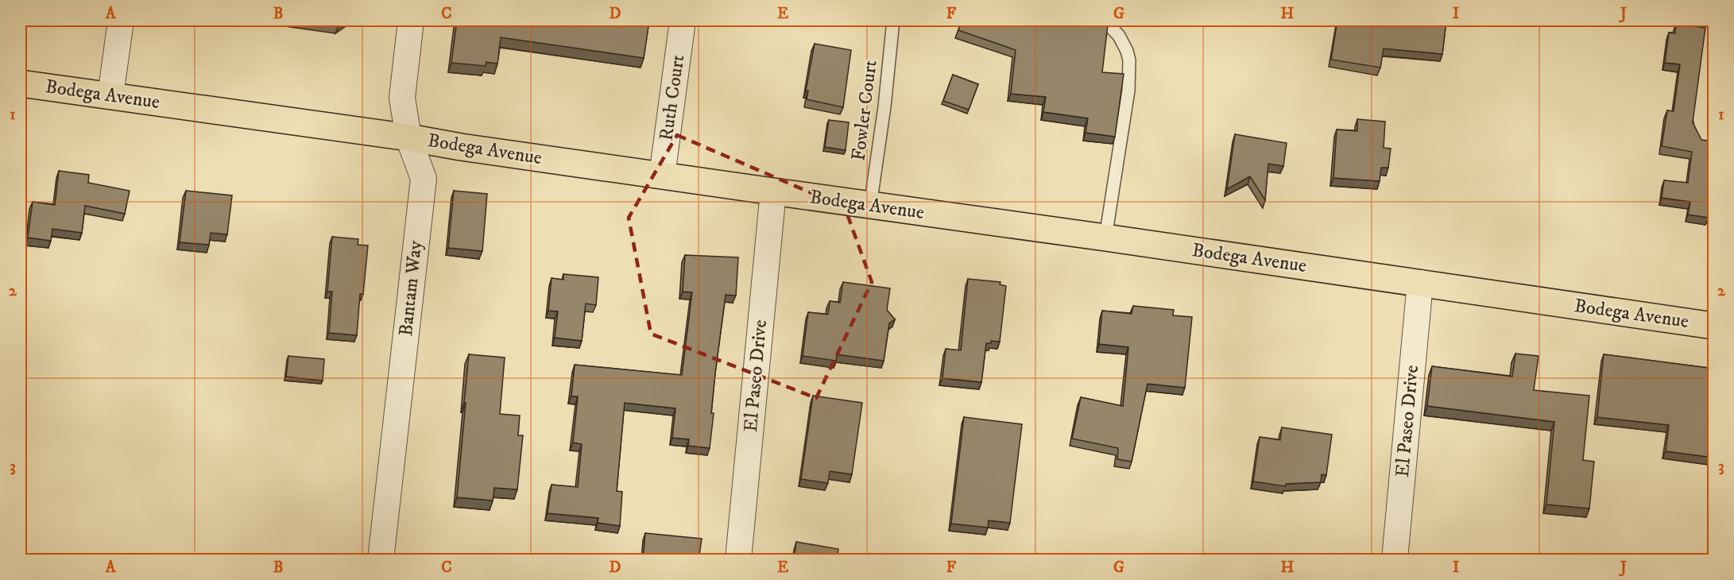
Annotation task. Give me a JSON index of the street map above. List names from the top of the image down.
{
  "streets": {
    "main road": ["Bodega Avenue"],
    "street": ["Ruth Court", "Bantam Way", "El Paseo Drive"],
    "lane": ["Fowler Court"]
  },
  "crossings": [
    ["Bodega Avenue", "Ruth Court"],
    ["Bodega Avenue", "Fowler Court"],
    ["Bodega Avenue", "Bantam Way"],
    ["Bodega Avenue", "El Paseo Drive"]
  ],
  "grid": {
    "columns": [
      "A",
      "B",
      "C",
      "D",
      "E",
      "F",
      "G",
      "H",
      "I",
      "J"
    ],
    "rows": ["1", "2", "3"]
  }
}
